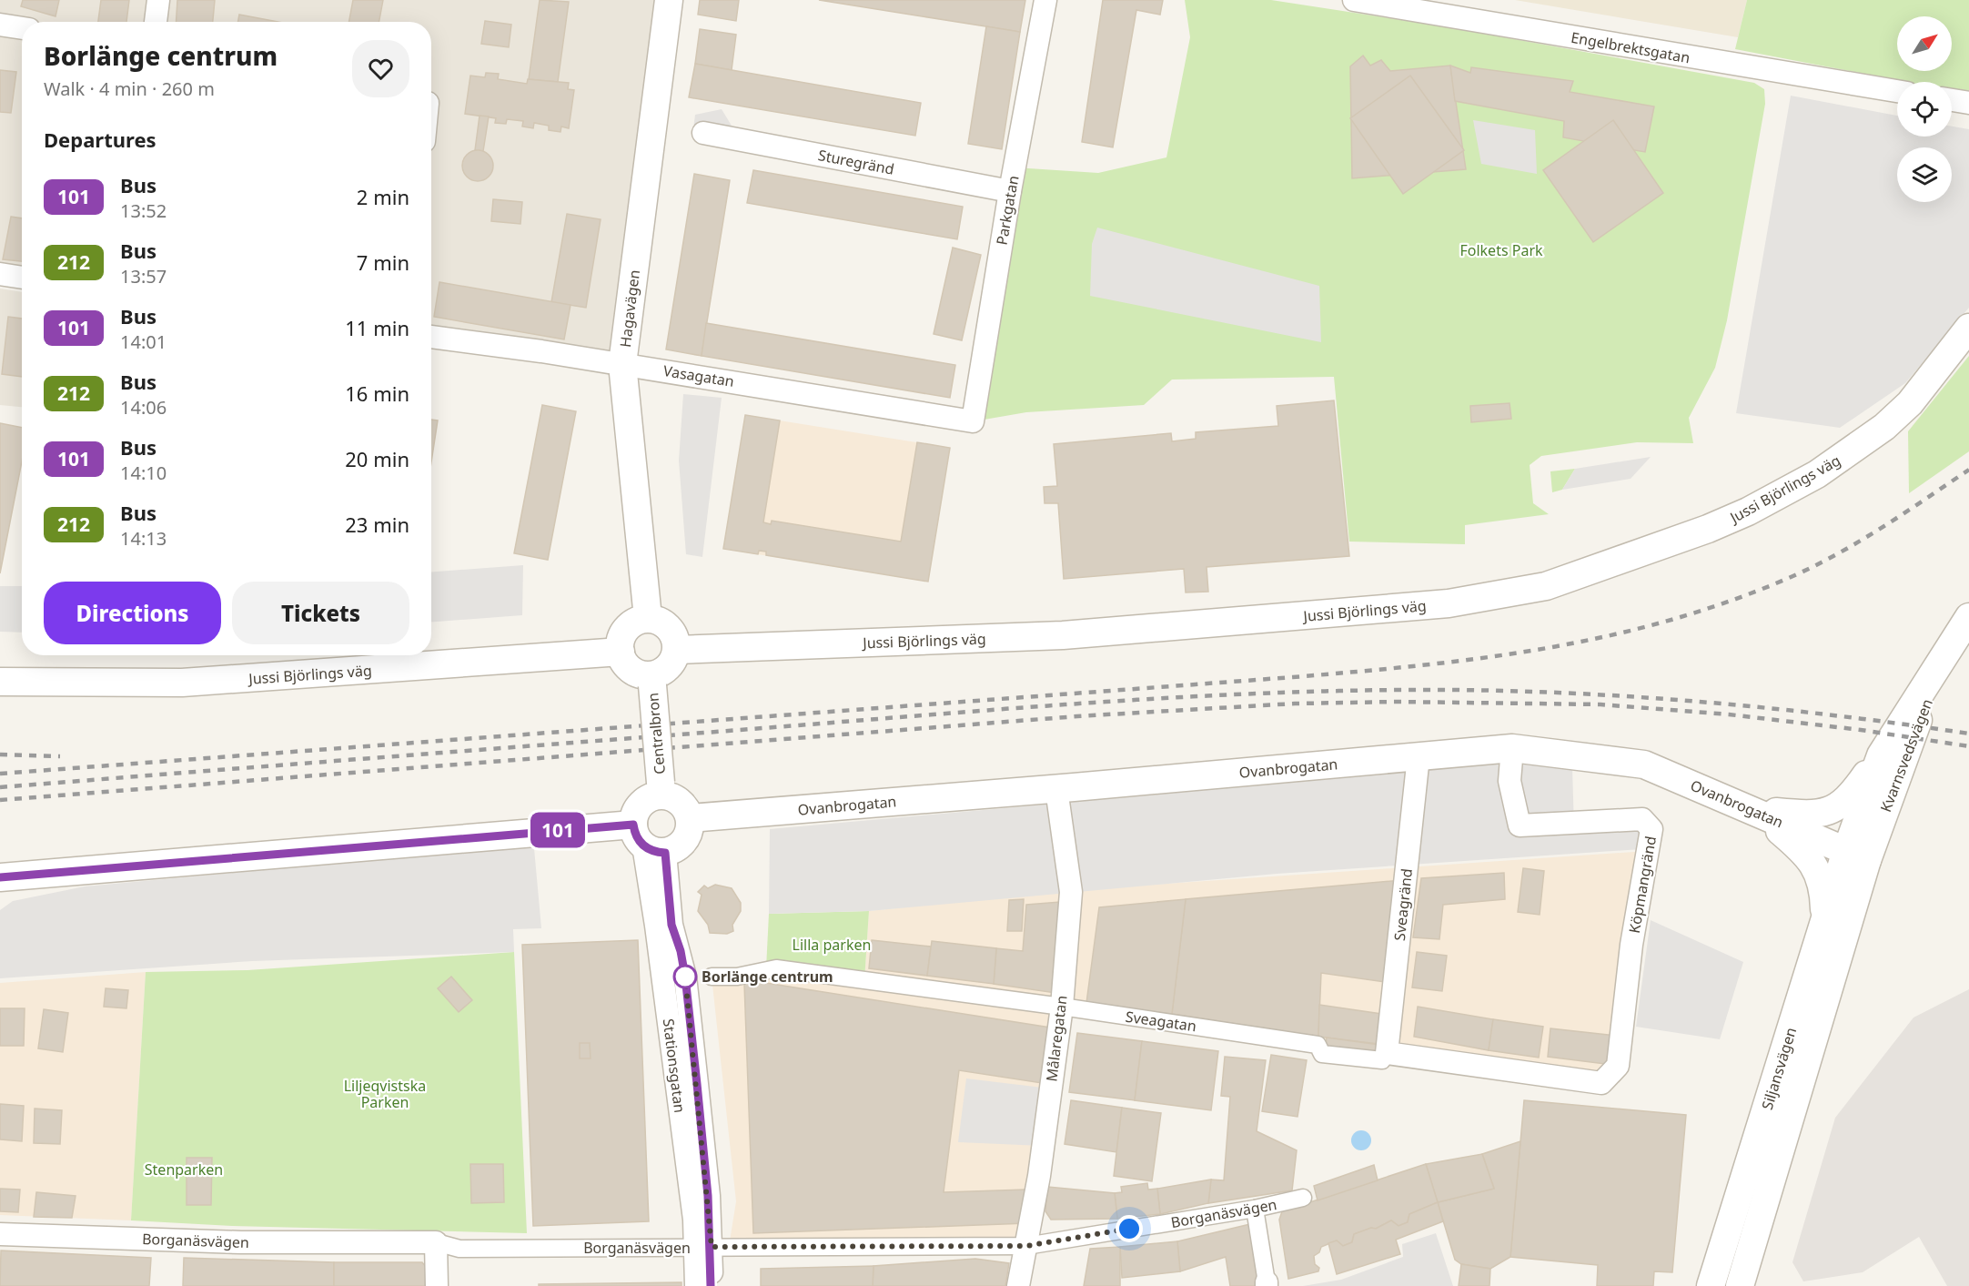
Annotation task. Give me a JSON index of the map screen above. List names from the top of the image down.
{
  "streets": {
    "street": [
      "Engelbrektsgatan",
      "Sturegränd",
      "Parkgatan",
      "Hagavägen",
      "Vasagatan",
      "Jussi Björlings väg",
      "Centralbron",
      "Kvarnsvedsvägen",
      "Ovanbrogatan",
      "Köpmangränd",
      "Sveagränd",
      "Sveagatan",
      "Målaregatan",
      "Stationsgatan",
      "Siljansvägen",
      "Borganäsvägen"
    ]
  },
  "crossings": [
    ["Sturegränd", "Parkgatan"],
    ["Parkgatan", "Vasagatan"],
    ["Hagavägen", "Vasagatan"],
    ["Hagavägen", "Jussi Björlings väg"],
    ["Hagavägen", "Centralbron"],
    ["Jussi Björlings väg", "Centralbron"],
    ["Centralbron", "Ovanbrogatan"],
    ["Centralbron", "Stationsgatan"],
    ["Kvarnsvedsvägen", "Ovanbrogatan"],
    ["Kvarnsvedsvägen", "Siljansvägen"],
    ["Ovanbrogatan", "Köpmangränd"],
    ["Ovanbrogatan", "Sveagränd"],
    ["Ovanbrogatan", "Målaregatan"],
    ["Ovanbrogatan", "Stationsgatan"],
    ["Ovanbrogatan", "Siljansvägen"],
    ["Köpmangränd", "Sveagatan"],
    ["Sveagränd", "Sveagatan"],
    ["Sveagatan", "Målaregatan"],
    ["Målaregatan", "Borganäsvägen"],
    ["Stationsgatan", "Borganäsvägen"]
  ],
  "parks": [
    "Folkets Park",
    "Lilla parken",
    "Liljeqvistska Parken",
    "Stenparken"
  ],
  "places": ["Borlänge centrum"],
  "lines": ["bus line 101"],
  "north": "top right",
  "page": {
    "on_map": "101",
    "heading": [
      ["Borlänge centrum", "Walk · 4 min · 260 m"],
      "Departures"
    ],
    "list": [
      {
        "mark": "101",
        "name": "Bus",
        "note": "13:52",
        "value": "2 min"
      },
      {
        "mark": "212",
        "name": "Bus",
        "note": "13:57",
        "value": "7 min"
      },
      {
        "mark": "101",
        "name": "Bus",
        "note": "14:01",
        "value": "11 min"
      },
      {
        "mark": "212",
        "name": "Bus",
        "note": "14:06",
        "value": "16 min"
      },
      {
        "mark": "101",
        "name": "Bus",
        "note": "14:10",
        "value": "20 min"
      },
      {
        "mark": "212",
        "name": "Bus",
        "note": "14:13",
        "value": "23 min"
      }
    ],
    "buttons": ["Directions", "Tickets"]
  }
}
